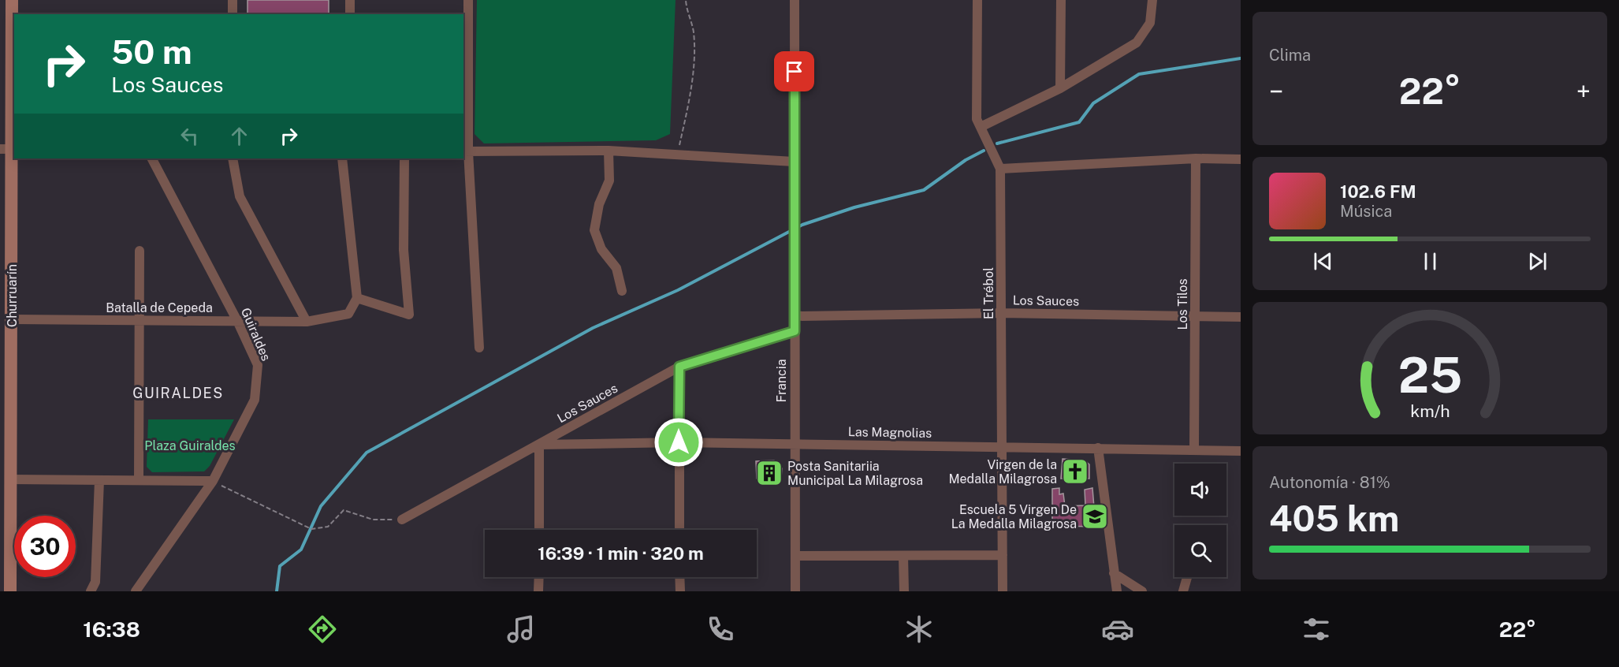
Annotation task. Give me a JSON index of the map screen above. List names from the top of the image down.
{
  "streets": {
    "main road": ["Churruarín"],
    "street": [
      "El Trébol",
      "Los Sauces",
      "Los Tilos",
      "Batalla de Cepeda",
      "Guiraldes",
      "Francia",
      "Las Magnolias"
    ]
  },
  "crossings": [
    ["El Trébol", "Los Sauces"],
    ["El Trébol", "Las Magnolias"],
    ["Churruarín", "Batalla de Cepeda"],
    ["Los Sauces", "Los Tilos"],
    ["Los Sauces", "Francia"],
    ["Los Sauces", "Las Magnolias"],
    ["Los Tilos", "Las Magnolias"],
    ["Batalla de Cepeda", "Guiraldes"],
    ["Francia", "Las Magnolias"]
  ],
  "districts": ["GUIRALDES"],
  "parks": ["Plaza Guiraldes"],
  "places": {
    "church": ["Virgen de la Medalla Milagrosa"],
    "building": ["Posta Sanitariia Municipal La Milagrosa"],
    "school or university": ["Escuela 5 Virgen De La Medalla Milagrosa"]
  },
  "page": {
    "tile": [
      "Clima",
      ["Autonomía · 81%", "405 km"]
    ],
    "turn": ["50 m", "Los Sauces"],
    "heat": ["−", "22°", "+"],
    "song": ["102.6 FM", "Música"],
    "limit": "30",
    "trip": "16:39 · 1 min · 320 m",
    "tabs": ["16:38", "22°"],
    "gauge": ["25", "km/h"]
  }
}
